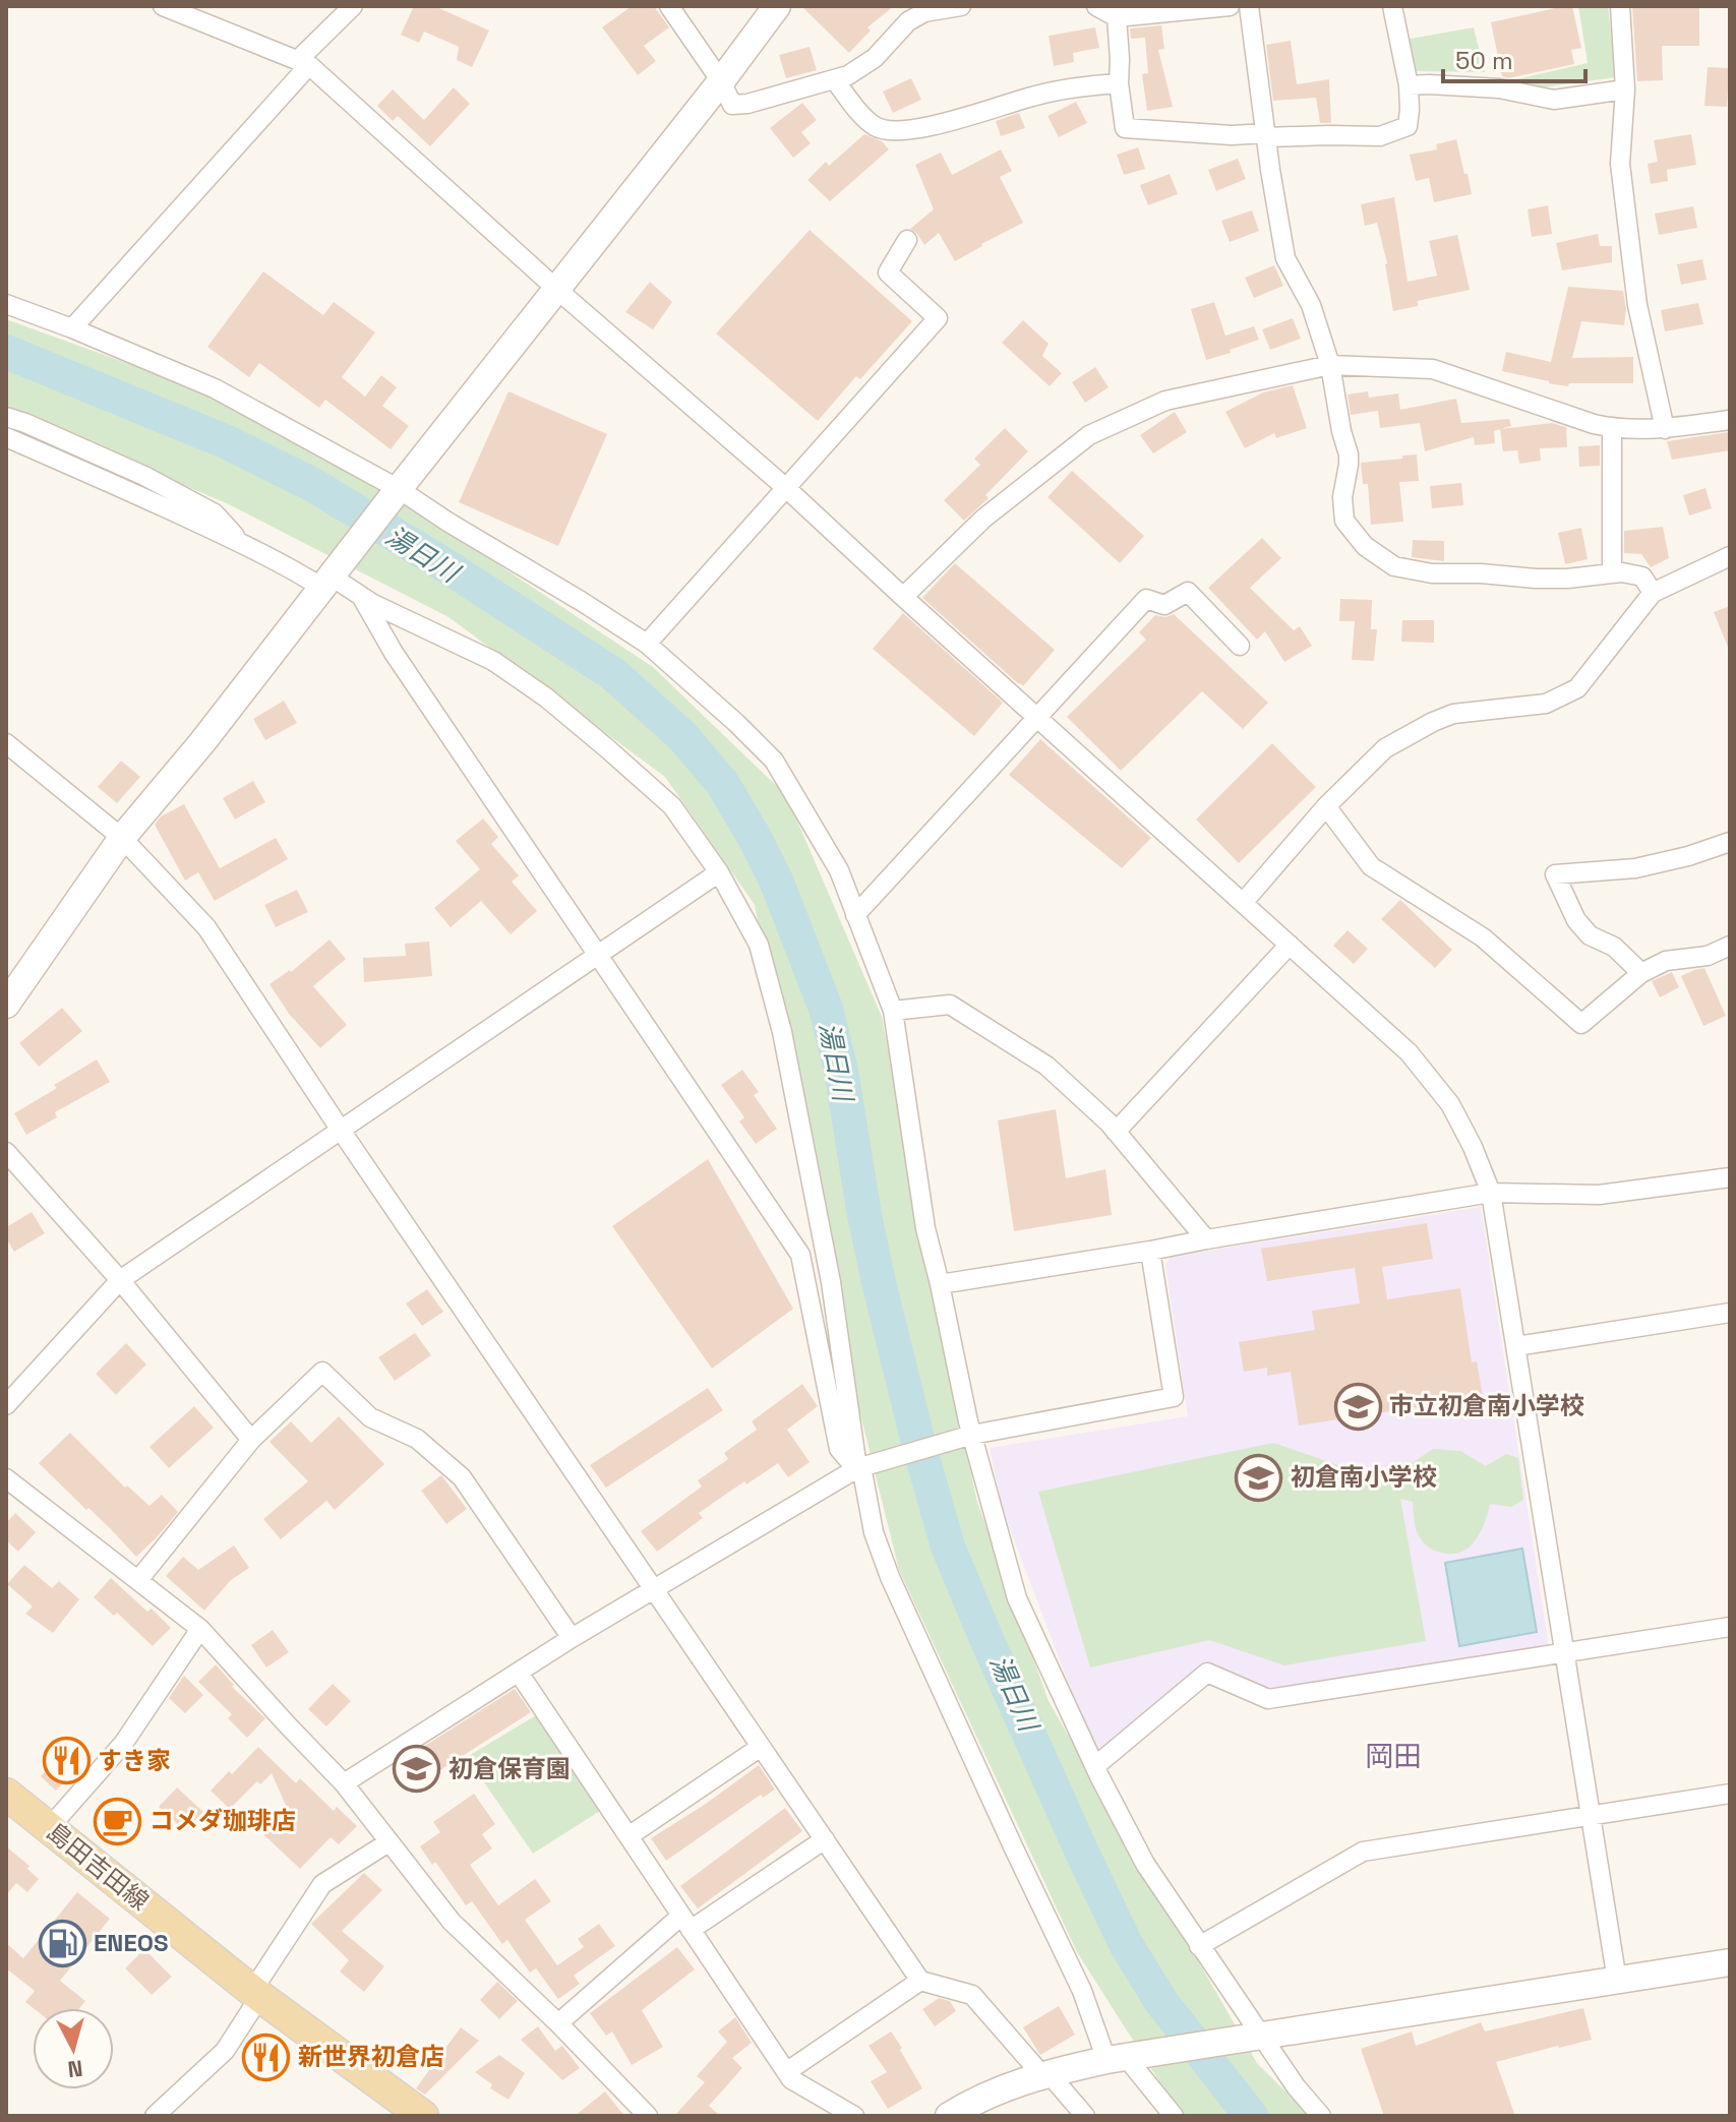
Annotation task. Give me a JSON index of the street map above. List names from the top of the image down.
{
  "streets": {
    "main road": ["島田吉田線"]
  },
  "districts": ["岡田"],
  "water": ["湯日川"],
  "places": {
    "school or university": ["市立初倉南小学校", "初倉南小学校", "初倉保育園"],
    "restaurant": ["すき家", "新世界初倉店"],
    "cafe": ["コメダ珈琲店"],
    "fuel station": ["ENEOS"]
  },
  "scale_bar": "50 m",
  "north": "bottom"
}
